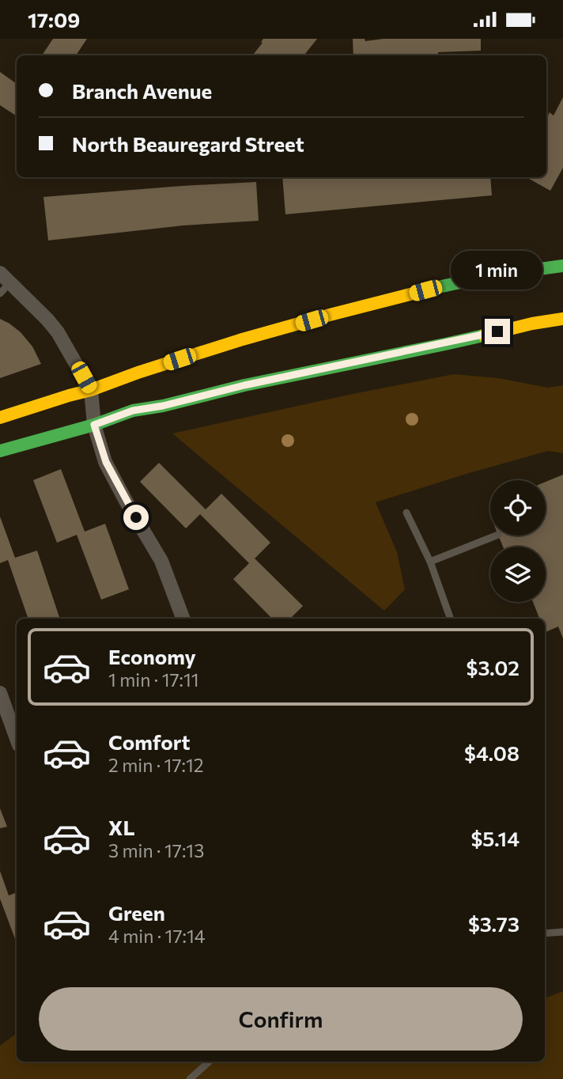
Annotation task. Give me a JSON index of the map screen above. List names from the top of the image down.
{
  "page": {
    "status": "17:09",
    "banner": ["Branch Avenue", "North Beauregard Street"],
    "bubble": "1 min",
    "list": [
      {
        "name": "Economy",
        "note": "1 min · 17:11",
        "value": "$3.02"
      },
      {
        "name": "Comfort",
        "note": "2 min · 17:12",
        "value": "$4.08"
      },
      {
        "name": "XL",
        "note": "3 min · 17:13",
        "value": "$5.14"
      },
      {
        "name": "Green",
        "note": "4 min · 17:14",
        "value": "$3.73"
      }
    ],
    "buttons": "Confirm"
  }
}
